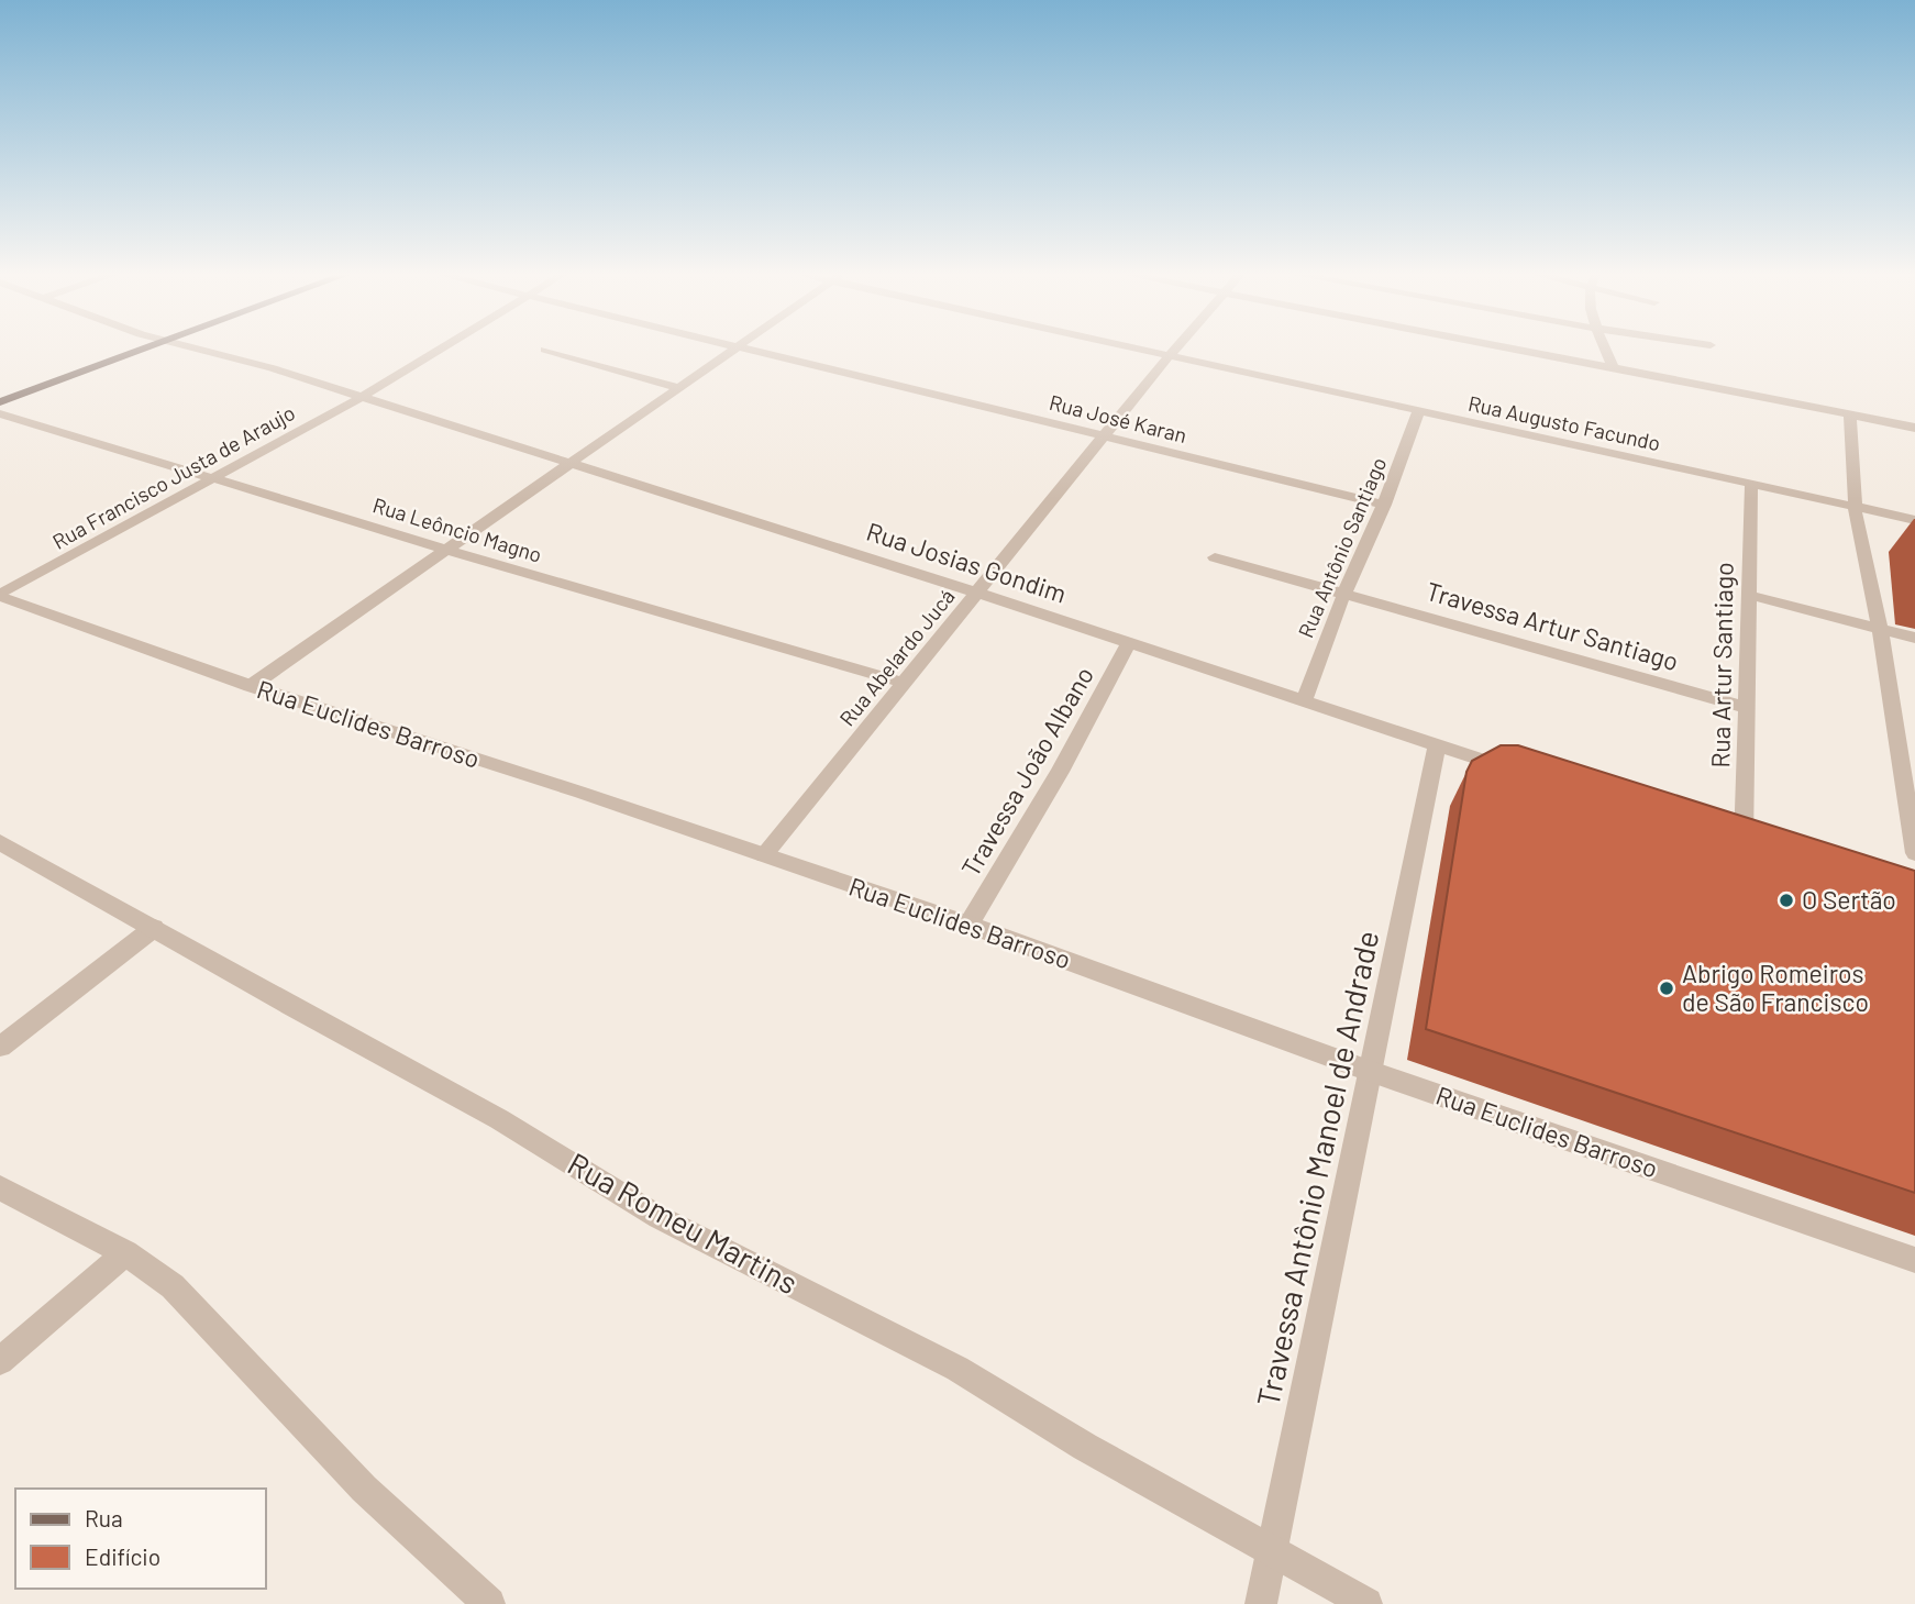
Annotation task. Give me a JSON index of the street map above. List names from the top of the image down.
{
  "streets": {
    "street": [
      "Rua José Karan",
      "Rua Augusto Facundo",
      "Rua Francisco Justa de Araujo",
      "Rua Leôncio Magno",
      "Rua Antônio Santiago",
      "Rua Josias Gondim",
      "Travessa Artur Santiago",
      "Rua Abelardo Jucá",
      "Rua Artur Santiago",
      "Rua Euclides Barroso",
      "Travessa João Albano",
      "Travessa Antônio Manoel de Andrade",
      "Rua Romeu Martins"
    ]
  },
  "crossings": [
    ["Rua José Karan", "Rua Antônio Santiago"],
    ["Rua José Karan", "Rua Abelardo Jucá"],
    ["Rua Augusto Facundo", "Rua Antônio Santiago"],
    ["Rua Augusto Facundo", "Rua Abelardo Jucá"],
    ["Rua Augusto Facundo", "Rua Artur Santiago"],
    ["Rua Francisco Justa de Araujo", "Rua Leôncio Magno"],
    ["Rua Francisco Justa de Araujo", "Rua Josias Gondim"],
    ["Rua Francisco Justa de Araujo", "Rua Euclides Barroso"],
    ["Rua Leôncio Magno", "Rua Abelardo Jucá"],
    ["Rua Antônio Santiago", "Rua Josias Gondim"],
    ["Rua Antônio Santiago", "Travessa Artur Santiago"],
    ["Rua Josias Gondim", "Rua Abelardo Jucá"],
    ["Rua Josias Gondim", "Travessa João Albano"],
    ["Rua Josias Gondim", "Travessa Antônio Manoel de Andrade"],
    ["Travessa Artur Santiago", "Rua Artur Santiago"],
    ["Rua Abelardo Jucá", "Rua Euclides Barroso"],
    ["Rua Euclides Barroso", "Travessa João Albano"],
    ["Rua Euclides Barroso", "Travessa Antônio Manoel de Andrade"],
    ["Travessa Antônio Manoel de Andrade", "Rua Romeu Martins"]
  ],
  "places": ["O Sertão", "Abrigo Romeiros de São Francisco"],
  "legend": ["Rua", "Edifício"]
}
